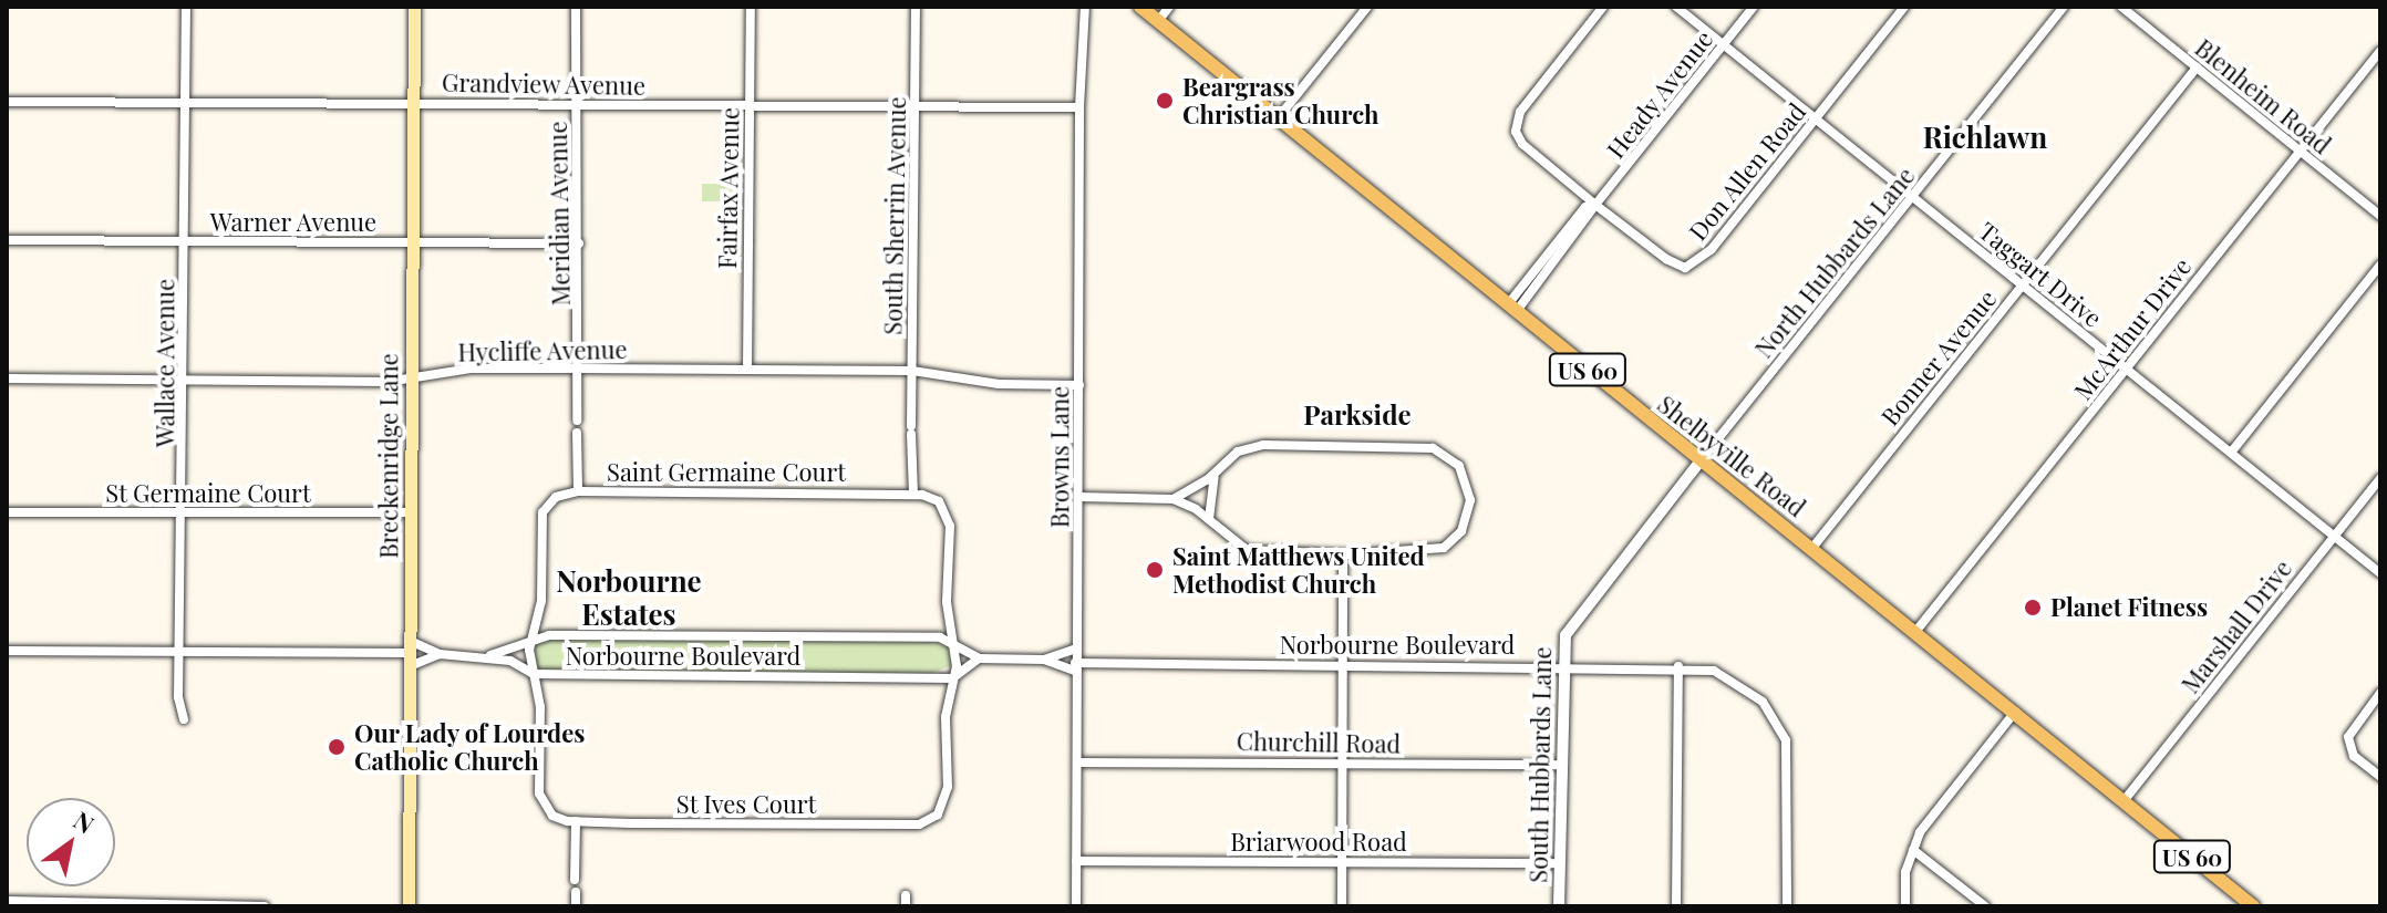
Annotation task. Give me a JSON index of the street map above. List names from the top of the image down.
{
  "streets": {
    "main road": ["US 60", "Breckenridge Lane", "Shelbyville Road"],
    "street": [
      "Grandview Avenue",
      "Heady Avenue",
      "Blenheim Road",
      "Don Allen Road",
      "Fairfax Avenue",
      "Meridian Avenue",
      "South Sherrin Avenue",
      "Warner Avenue",
      "North Hubbards Lane",
      "Taggart Drive",
      "McArthur Drive",
      "Hycliffe Avenue",
      "Bonner Avenue",
      "Wallace Avenue",
      "Browns Lane",
      "Saint Germaine Court",
      "St Germaine Court",
      "Marshall Drive",
      "Norbourne Boulevard",
      "Churchill Road",
      "South Hubbards Lane",
      "St Ives Court",
      "Briarwood Road"
    ]
  },
  "crossings": [
    ["Grandview Avenue", "Fairfax Avenue"],
    ["Grandview Avenue", "Meridian Avenue"],
    ["Grandview Avenue", "South Sherrin Avenue"],
    ["Grandview Avenue", "Wallace Avenue"],
    ["Grandview Avenue", "Breckenridge Lane"],
    ["Grandview Avenue", "Browns Lane"],
    ["Heady Avenue", "Don Allen Road"],
    ["Heady Avenue", "Taggart Drive"],
    ["Heady Avenue", "Shelbyville Road"],
    ["Blenheim Road", "McArthur Drive"],
    ["Blenheim Road", "Bonner Avenue"],
    ["Don Allen Road", "Taggart Drive"],
    ["Fairfax Avenue", "Hycliffe Avenue"],
    ["Meridian Avenue", "Warner Avenue"],
    ["Meridian Avenue", "Hycliffe Avenue"],
    ["South Sherrin Avenue", "Hycliffe Avenue"],
    ["South Sherrin Avenue", "Saint Germaine Court"],
    ["Warner Avenue", "Wallace Avenue"],
    ["Warner Avenue", "Breckenridge Lane"],
    ["North Hubbards Lane", "Taggart Drive"],
    ["North Hubbards Lane", "Shelbyville Road"],
    ["North Hubbards Lane", "South Hubbards Lane"],
    ["Taggart Drive", "McArthur Drive"],
    ["Taggart Drive", "Bonner Avenue"],
    ["Taggart Drive", "Marshall Drive"],
    ["McArthur Drive", "Shelbyville Road"],
    ["Hycliffe Avenue", "Wallace Avenue"],
    ["Hycliffe Avenue", "Breckenridge Lane"],
    ["Hycliffe Avenue", "Browns Lane"],
    ["Bonner Avenue", "Shelbyville Road"],
    ["Wallace Avenue", "St Germaine Court"],
    ["Wallace Avenue", "Norbourne Boulevard"],
    ["Breckenridge Lane", "St Germaine Court"],
    ["Breckenridge Lane", "Norbourne Boulevard"],
    ["Shelbyville Road", "Marshall Drive"],
    ["Shelbyville Road", "South Hubbards Lane"],
    ["Browns Lane", "Norbourne Boulevard"],
    ["Browns Lane", "Churchill Road"],
    ["Browns Lane", "Briarwood Road"],
    ["Saint Germaine Court", "Norbourne Boulevard"],
    ["Norbourne Boulevard", "South Hubbards Lane"],
    ["Norbourne Boulevard", "St Ives Court"],
    ["Churchill Road", "South Hubbards Lane"],
    ["South Hubbards Lane", "Briarwood Road"]
  ],
  "districts": ["Richlawn", "Parkside", "Norbourne Estates"],
  "places": [
    "Beargrass Christian Church",
    "Saint Matthews United Methodist Church",
    "Planet Fitness",
    "Our Lady of Lourdes Catholic Church"
  ],
  "north": "top right"
}
